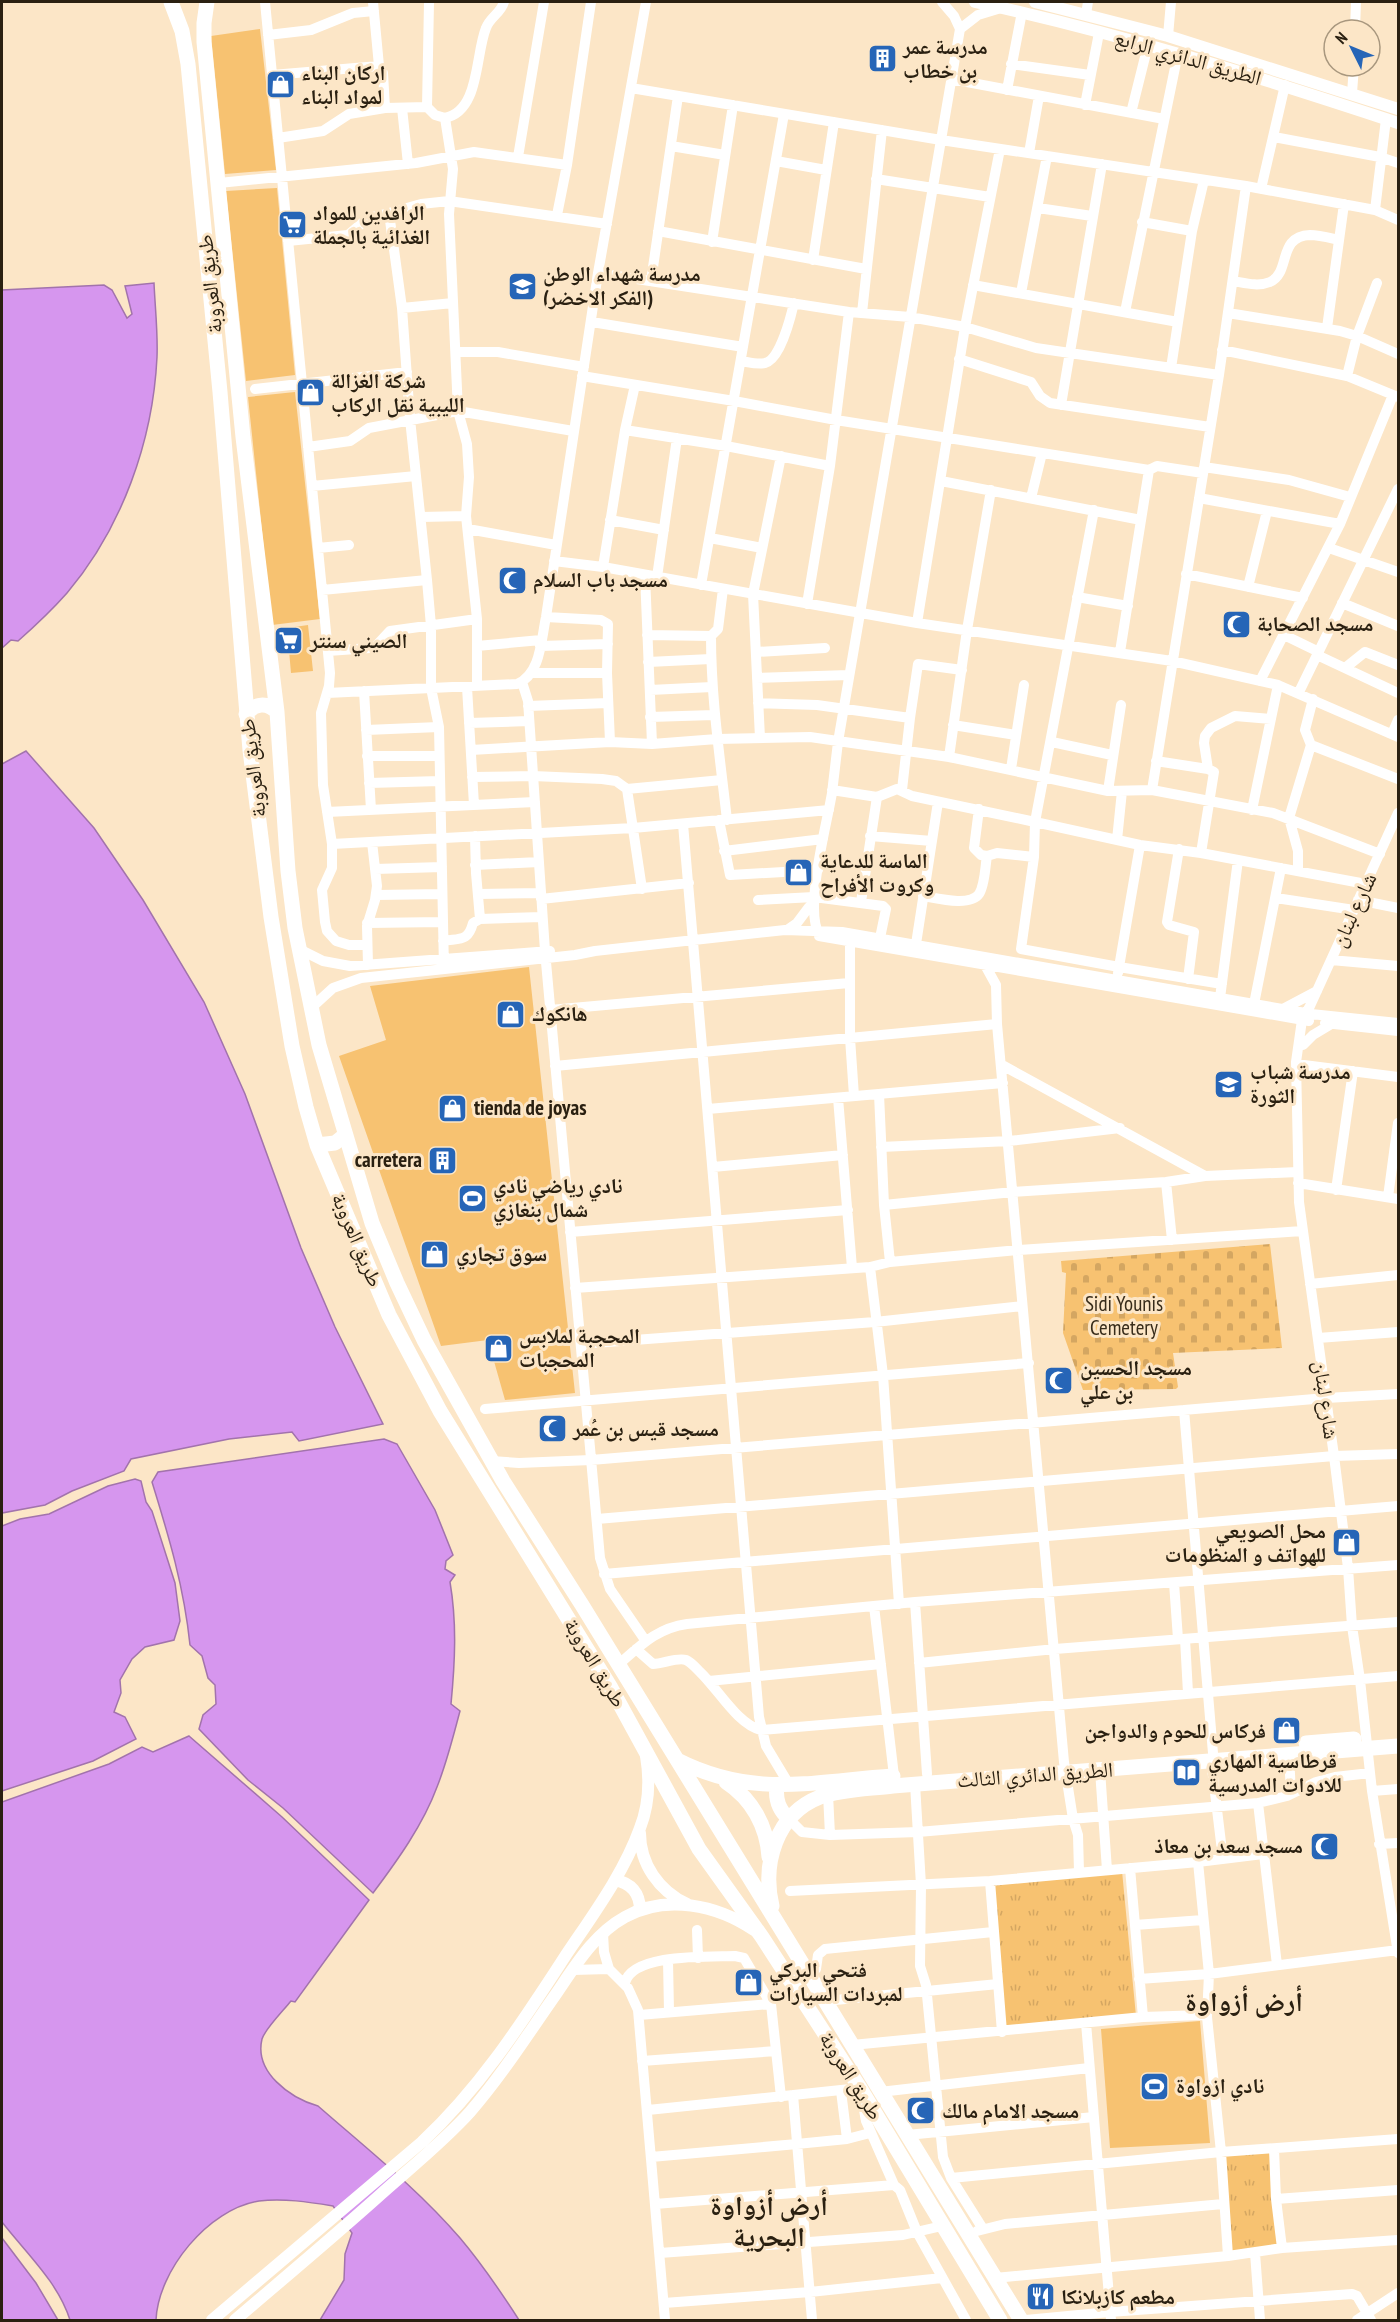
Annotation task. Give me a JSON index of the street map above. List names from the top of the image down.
{
  "streets": {
    "highway": ["طريق العروبة", "الطريق الدائري الثالث"],
    "main road": ["الطريق الدائري الرابع"],
    "street": ["شارع لبنان"]
  },
  "crossings": [
    ["طريق العروبة", "الطريق الدائري الثالث"],
    ["شارع لبنان", "الطريق الدائري الثالث"]
  ],
  "districts": ["أرض أزواوة", "أرض أزواوة البحرية"],
  "parks": ["Sidi Younis Cemetery"],
  "places": {
    "building": ["مدرسة عمر بن خطاب", "carretera"],
    "shop": [
      "اركان البناء لمواد البناء",
      "شركة الغزالة الليبية نقل الركاب",
      "الماسة للدعاية وكروت الأفراح",
      "هانكوك",
      "tienda de joyas",
      "سوق تجاري",
      "المحجبة لملابس المحجبات",
      "محل الصويعي للهواتف و المنظومات",
      "فركاس للحوم والدواجن",
      "فتحي البركي لمبردات السيارات"
    ],
    "supermarket": ["الرافدين للمواد الغذائية بالجملة", "الصيني سنتر"],
    "school or university": ["مدرسة شهداء الوطن (الفكر الاخضر)", "مدرسة شباب الثورة"],
    "mosque": [
      "مسجد باب السلام",
      "مسجد الصحابة",
      "مسجد الحسين بن علي",
      "مسجد قيس بن عُمر",
      "مسجد سعد بن معاذ",
      "مسجد الامام مالك"
    ],
    "sports": ["نادي رياضي نادي شمال بنغازي", "نادي ازواوة"],
    "library": ["قرطاسية المهاري للادوات المدرسية"],
    "restaurant": ["مطعم كازبلانكا"]
  },
  "north": "top left"
}
